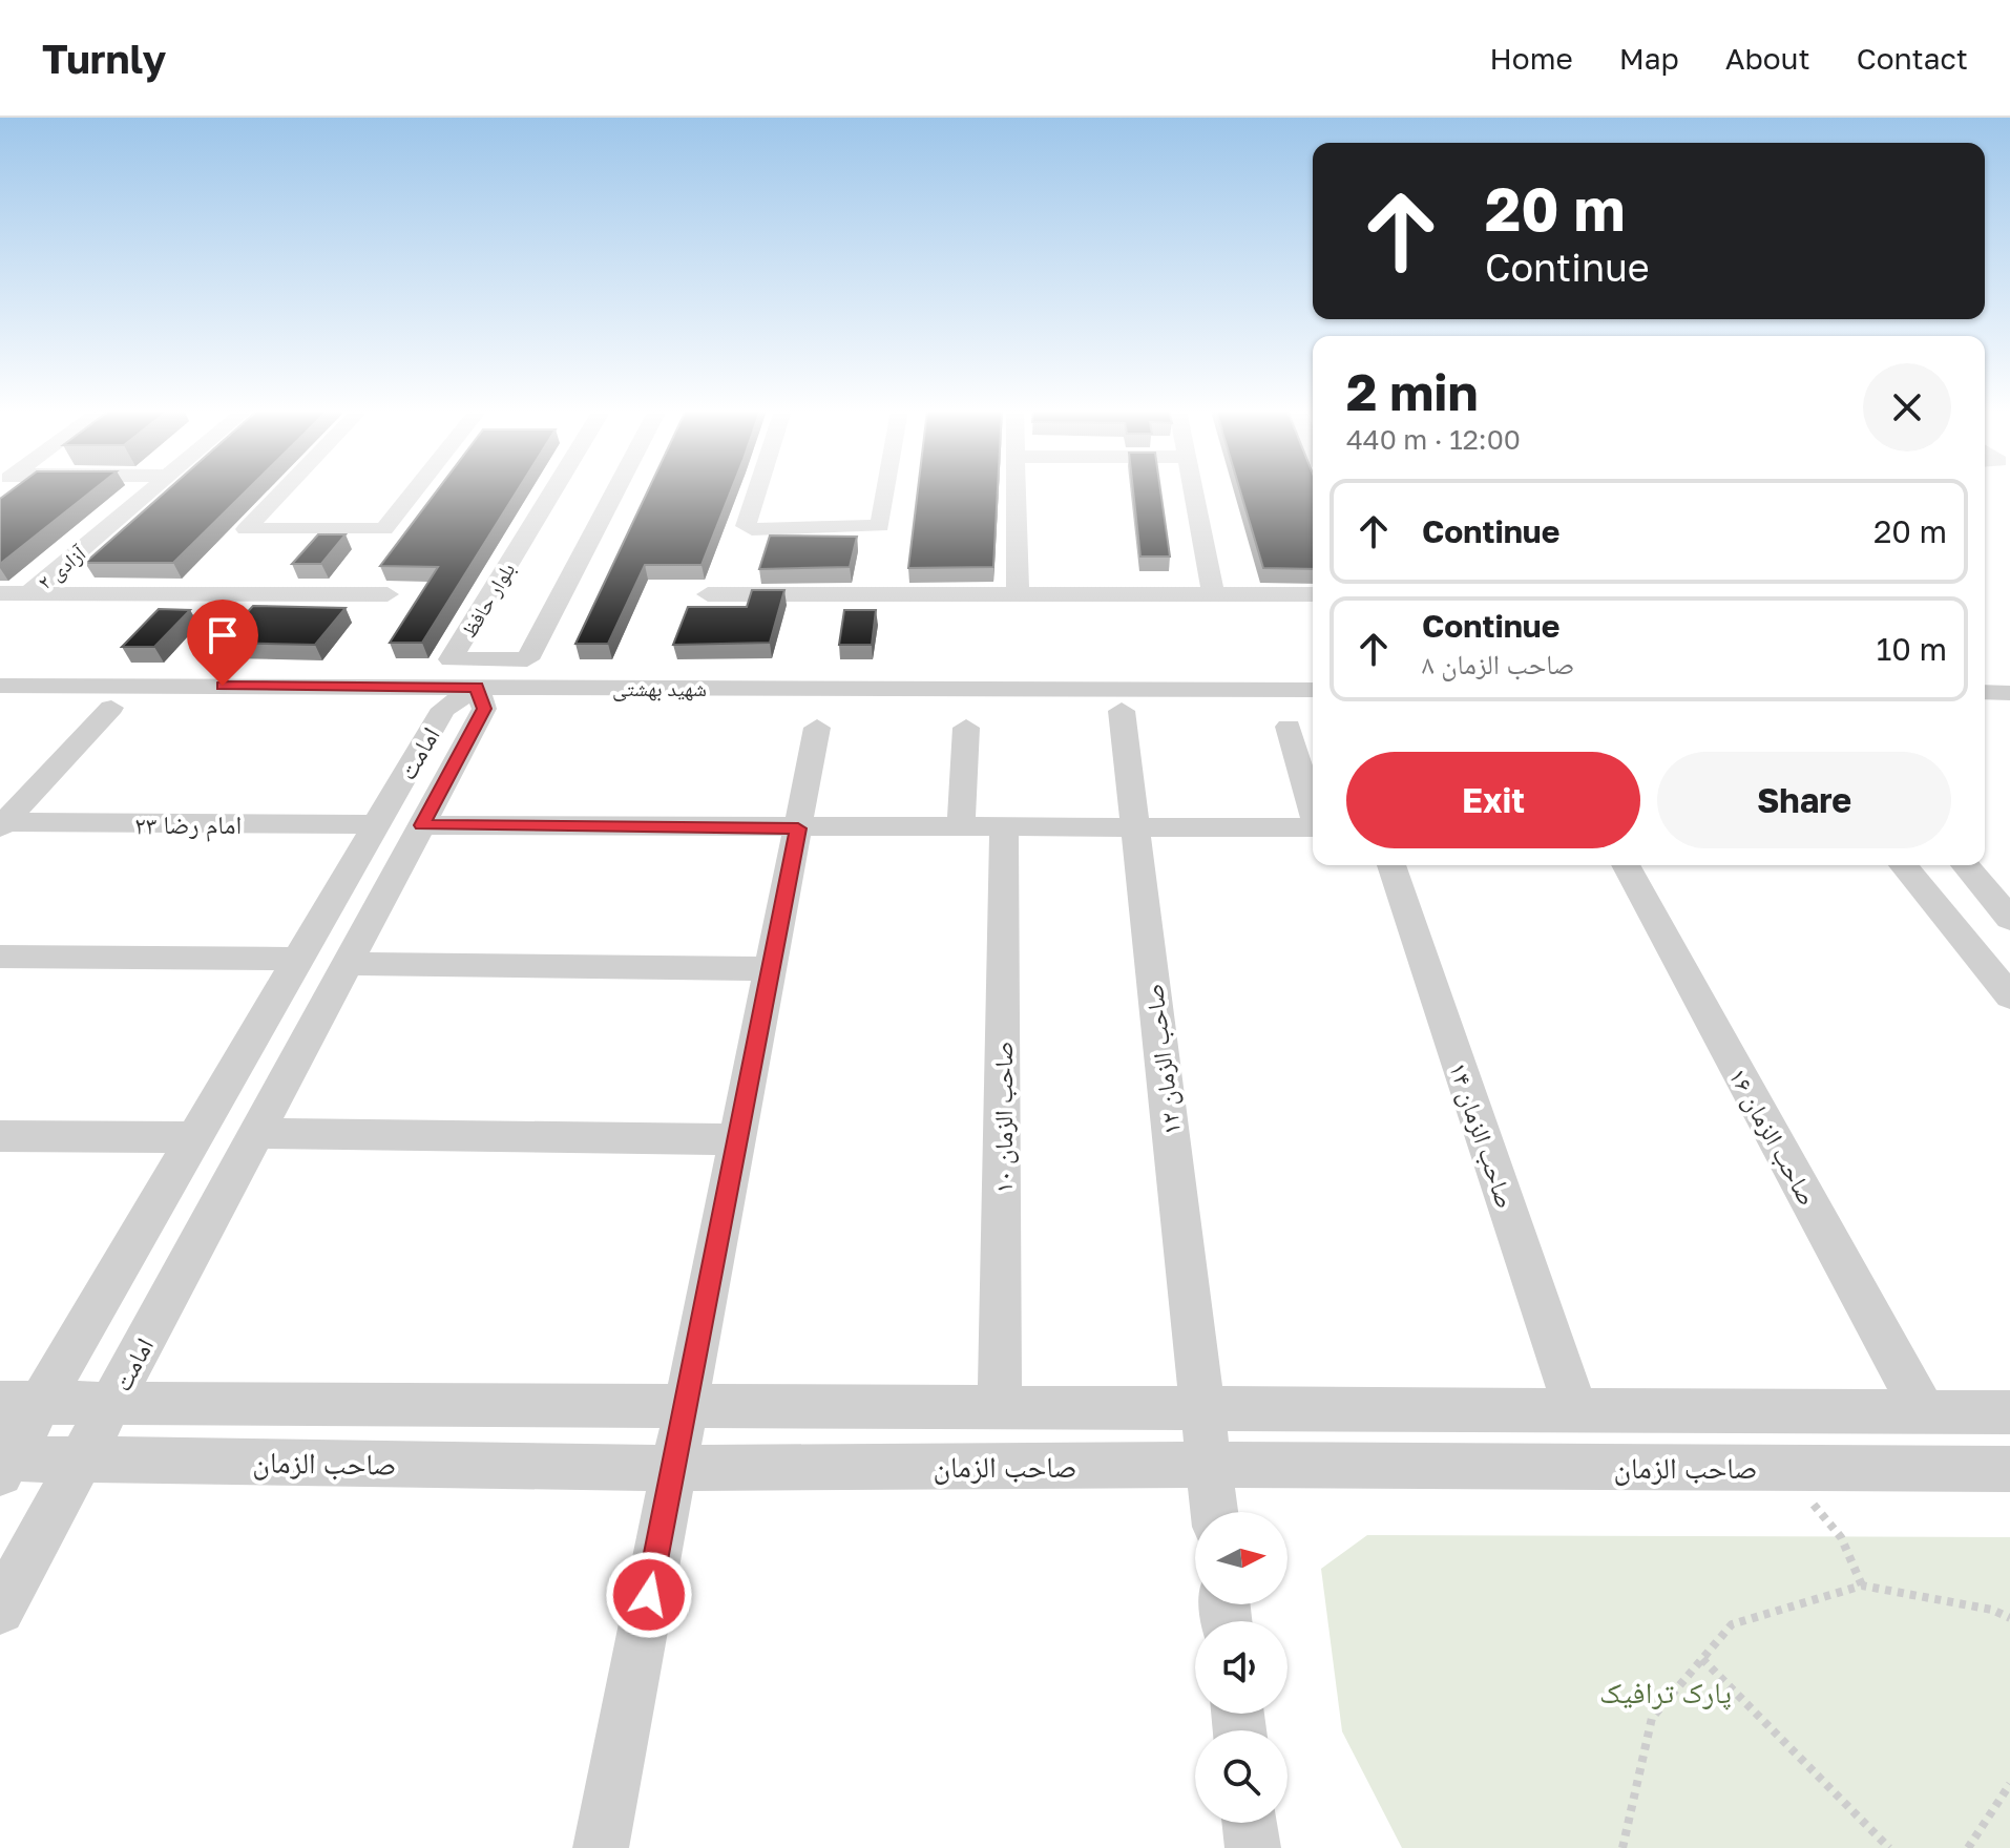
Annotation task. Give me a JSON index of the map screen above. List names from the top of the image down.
{
  "streets": {
    "street": [
      "آزادی ۲",
      "بلوار حافظ",
      "شهید بهشتی",
      "امامت",
      "امام رضا ۲۳",
      "صاحب الزمان ۱۲",
      "صاحب الزمان ۱۰",
      "صاحب الزمان ۱۴",
      "صاحب الزمان ۱۶",
      "صاحب الزمان"
    ]
  },
  "crossings": [
    ["شهید بهشتی", "امامت"],
    ["شهید بهشتی", "صاحب الزمان ۱۲"],
    ["امامت", "امام رضا ۲۳"],
    ["امامت", "صاحب الزمان"],
    ["صاحب الزمان ۱۲", "صاحب الزمان"],
    ["صاحب الزمان ۱۰", "صاحب الزمان"],
    ["صاحب الزمان ۱۴", "صاحب الزمان"],
    ["صاحب الزمان ۱۶", "صاحب الزمان"]
  ],
  "parks": ["پارک ترافیک"],
  "north": "right",
  "page": {
    "header": "Turnly",
    "nav": [
      "Home",
      "Map",
      "About",
      "Contact"
    ],
    "turn": ["20 m", "Continue"],
    "heading": ["2 min", "440 m · 12:00"],
    "list": [
      {
        "name": "Continue",
        "value": "20 m"
      },
      {
        "name": "Continue",
        "note": "صاحب الزمان ۸",
        "value": "10 m"
      }
    ],
    "buttons": ["Exit", "Share"]
  }
}
